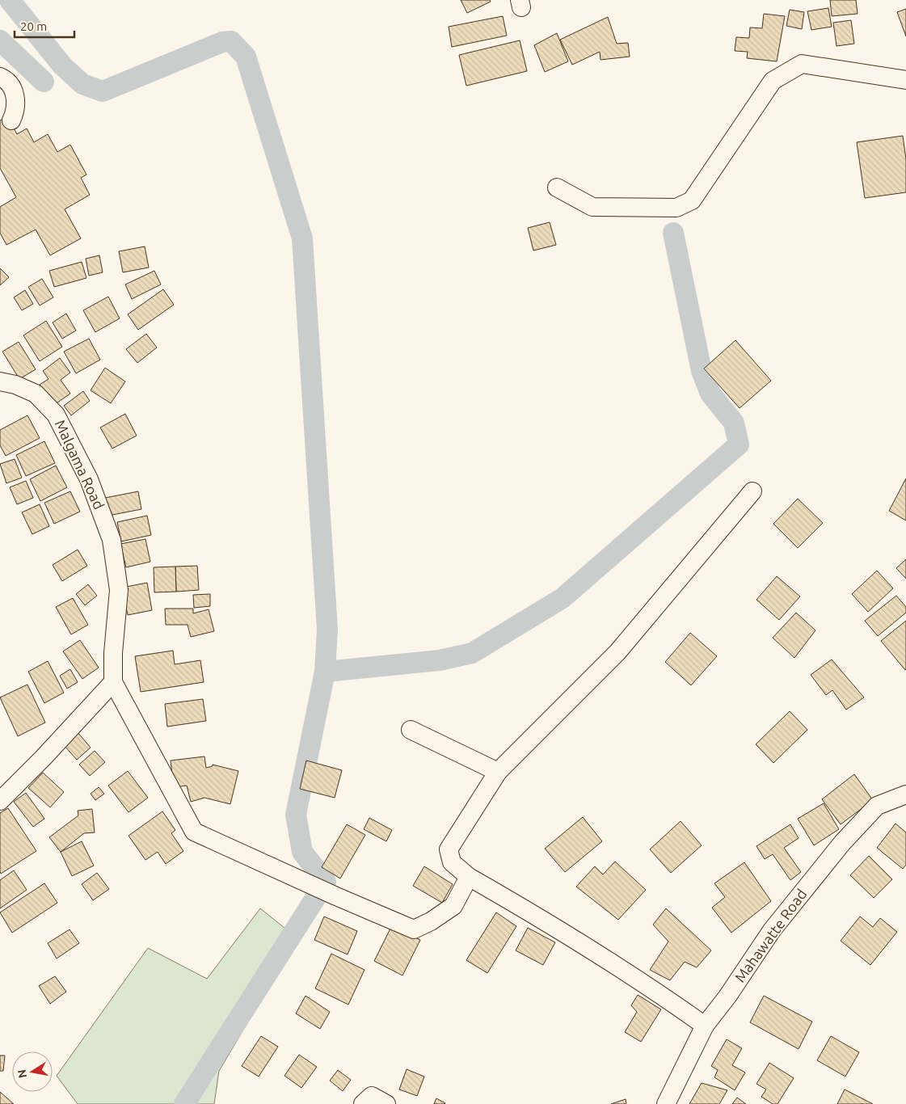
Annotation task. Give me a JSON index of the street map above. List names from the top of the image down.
{
  "streets": {
    "street": ["Malgama Road", "Mahawatte Road"]
  },
  "scale_bar": "20 m",
  "north": "left"
}
